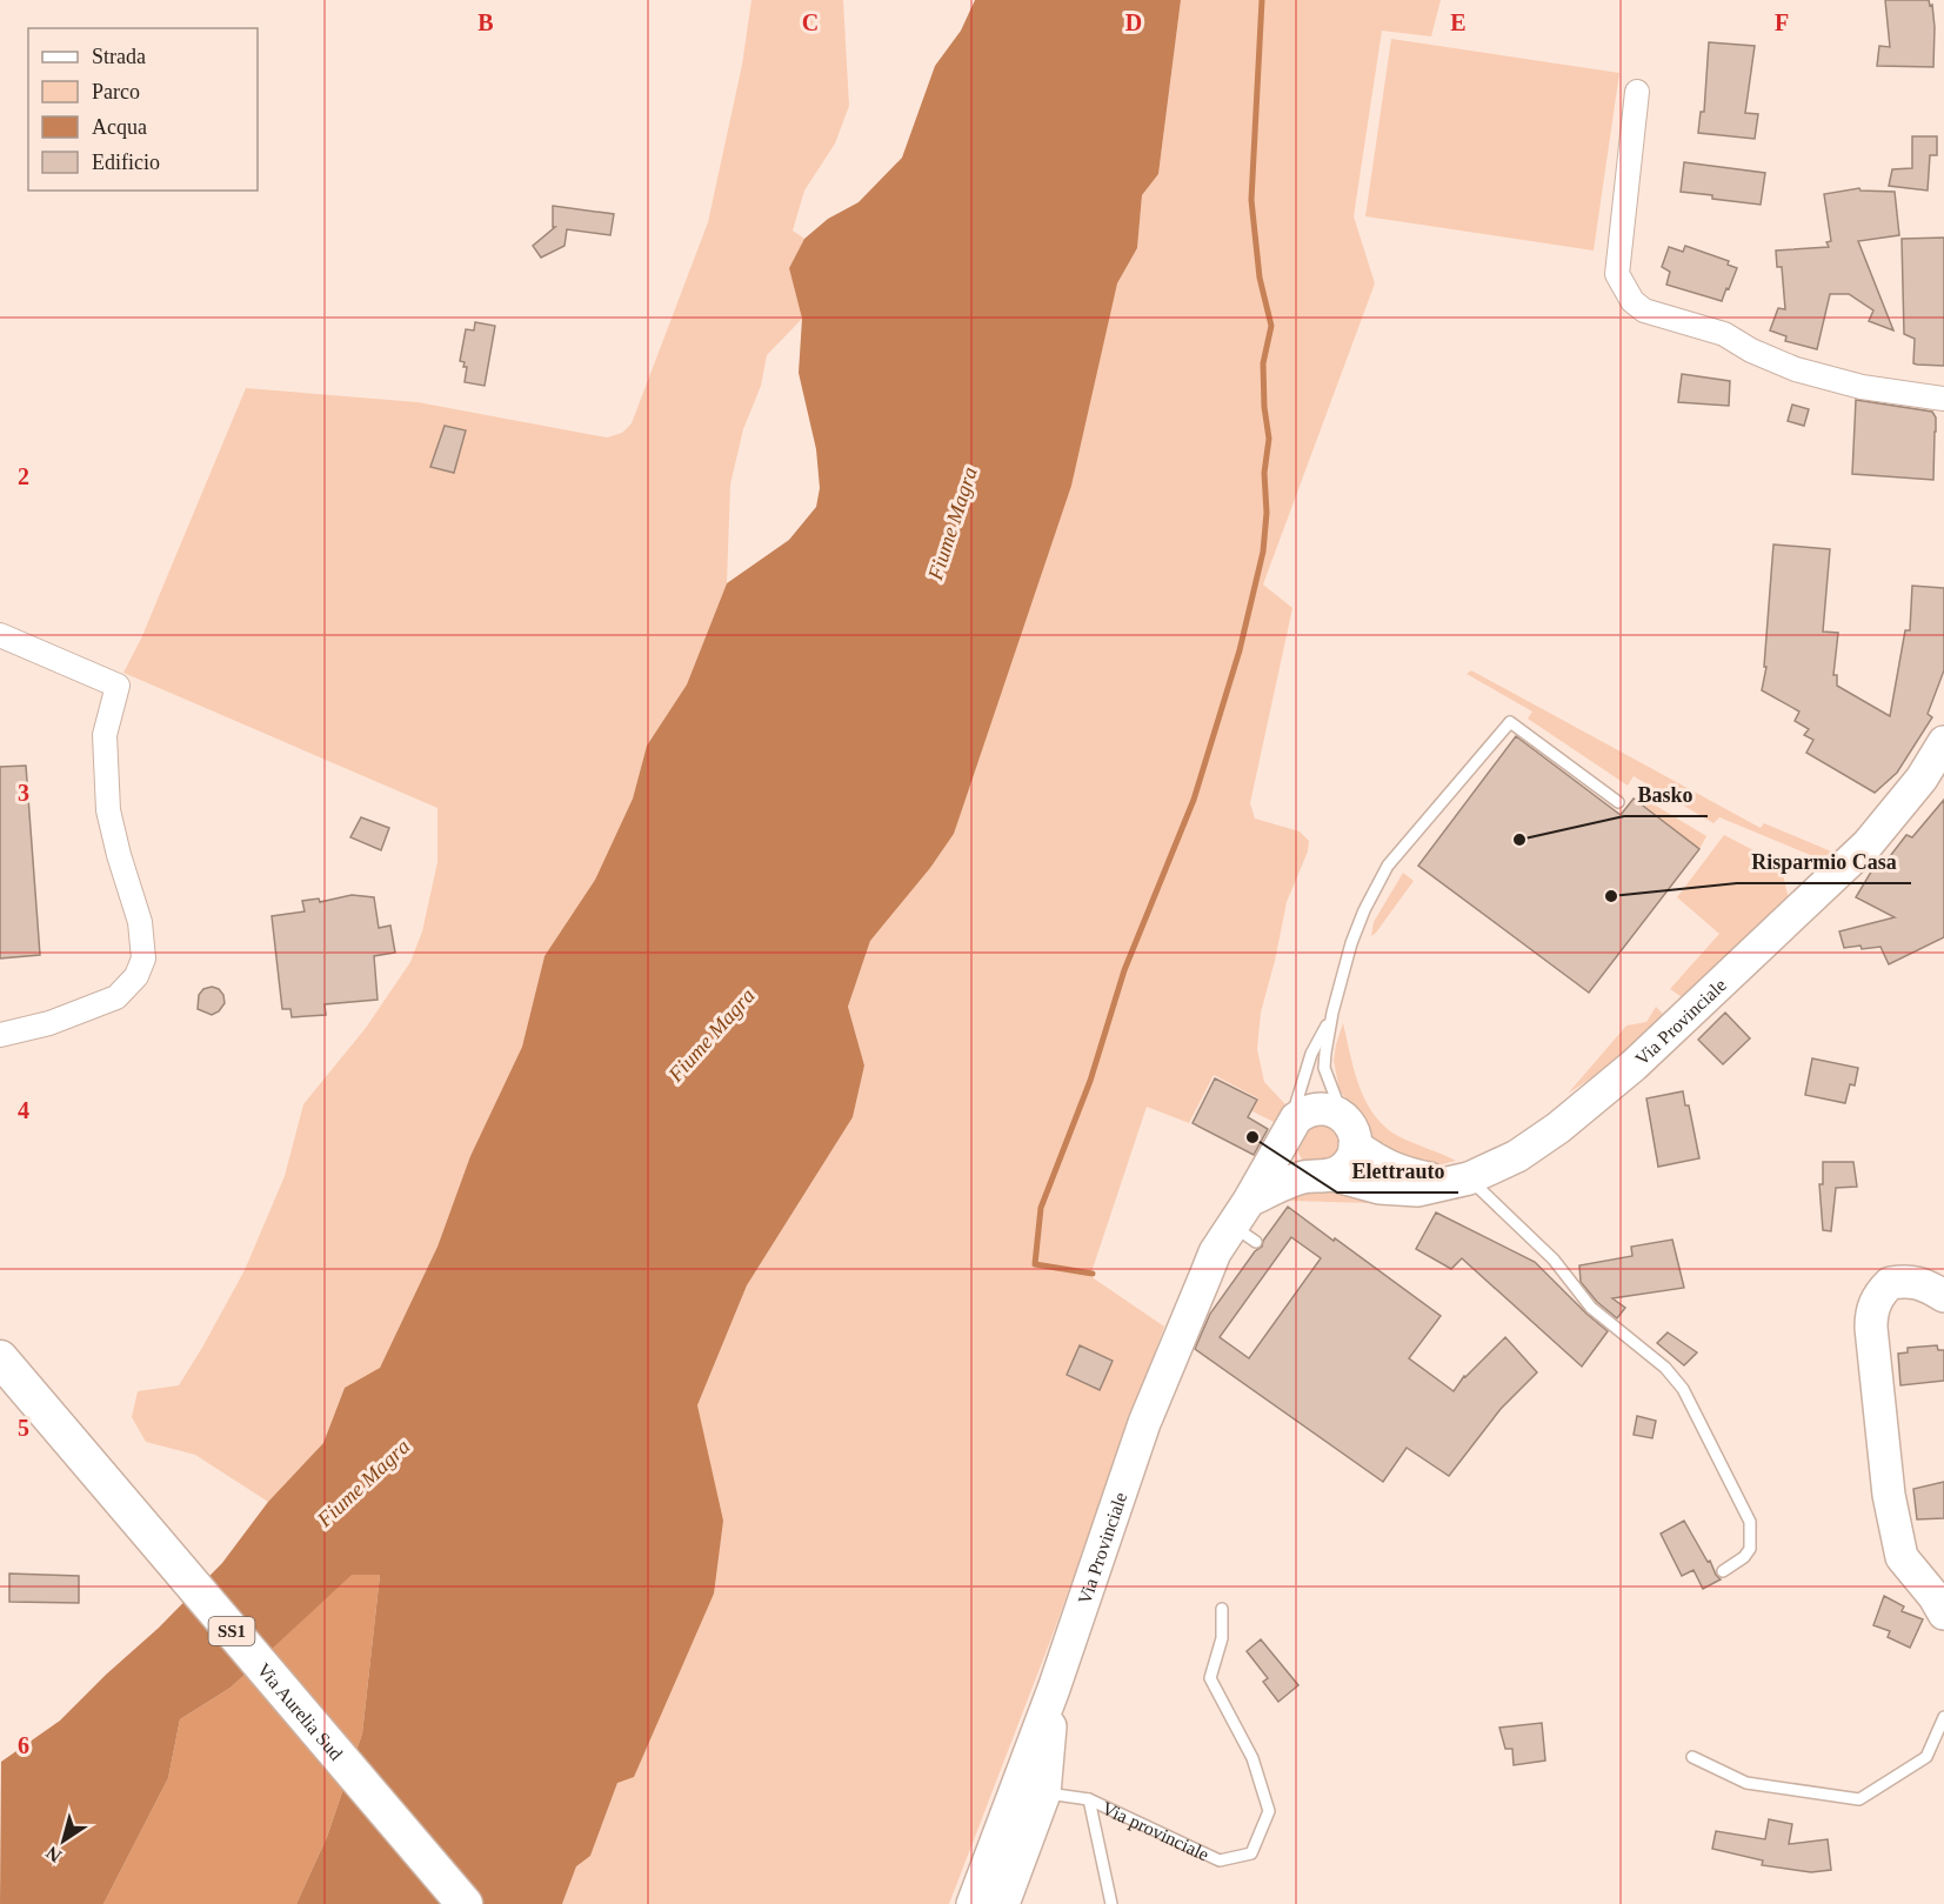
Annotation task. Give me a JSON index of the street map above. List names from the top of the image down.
{
  "streets": {
    "main road": ["Via Provinciale", "SS1", "Via Aurelia Sud"],
    "lane": ["Via provinciale"]
  },
  "water": ["Fiume Magra"],
  "places": ["Basko", "Risparmio Casa", "Elettrauto"],
  "legend": [
    "Strada",
    "Parco",
    "Acqua",
    "Edificio"
  ],
  "north": "bottom left",
  "grid": {
    "columns": [
      "B",
      "C",
      "D",
      "E",
      "F"
    ],
    "rows": [
      "2",
      "3",
      "4",
      "5",
      "6"
    ]
  }
}
